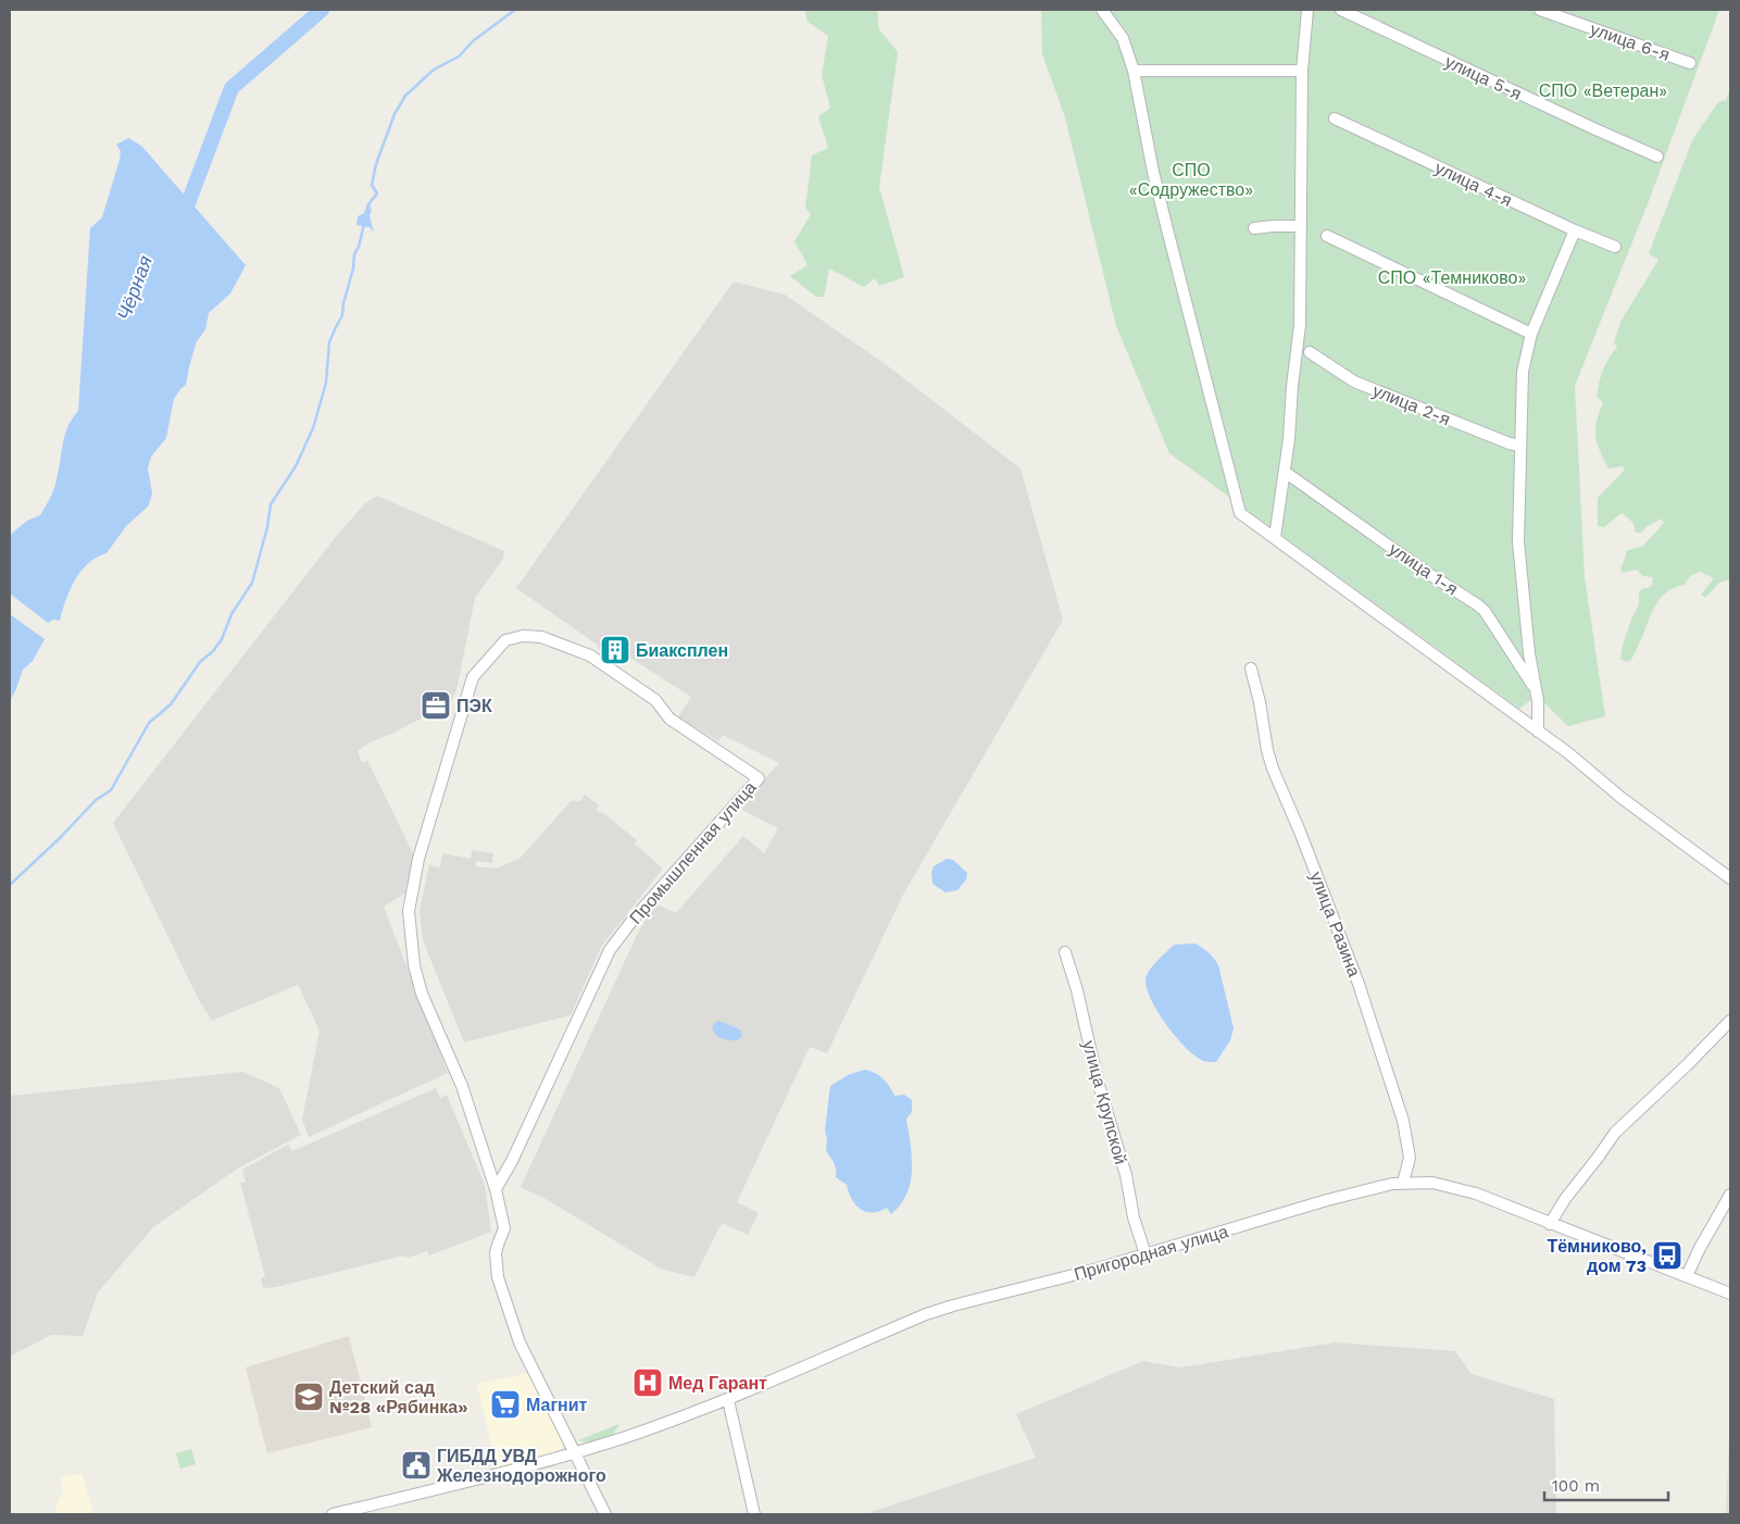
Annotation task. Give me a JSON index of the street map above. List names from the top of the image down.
{
  "streets": {
    "street": [
      "улица 6-я",
      "улица 5-я",
      "улица 4-я",
      "улица 2-я",
      "улица 1-я",
      "Промышленная улица",
      "улица Разина",
      "улица Крупской",
      "Пригородная улица"
    ]
  },
  "crossings": [
    ["Промышленная улица", "Пригородная улица"],
    ["улица Разина", "Пригородная улица"],
    ["улица Крупской", "Пригородная улица"]
  ],
  "water": ["Чёрная"],
  "parks": ["СПО «Ветеран»", "СПО «Содружество»", "СПО «Темниково»"],
  "places": {
    "building": ["Биаксплен"],
    "office": ["ПЭК"],
    "bus stop": ["Тёмниково, дом 73"],
    "hospital": ["Мед Гарант"],
    "school or university": ["Детский сад №28 «Рябинка»"],
    "supermarket": ["Магнит"],
    "public building": ["ГИБДД УВД Железнодорожного"]
  },
  "scale_bar": "100 m"
}
